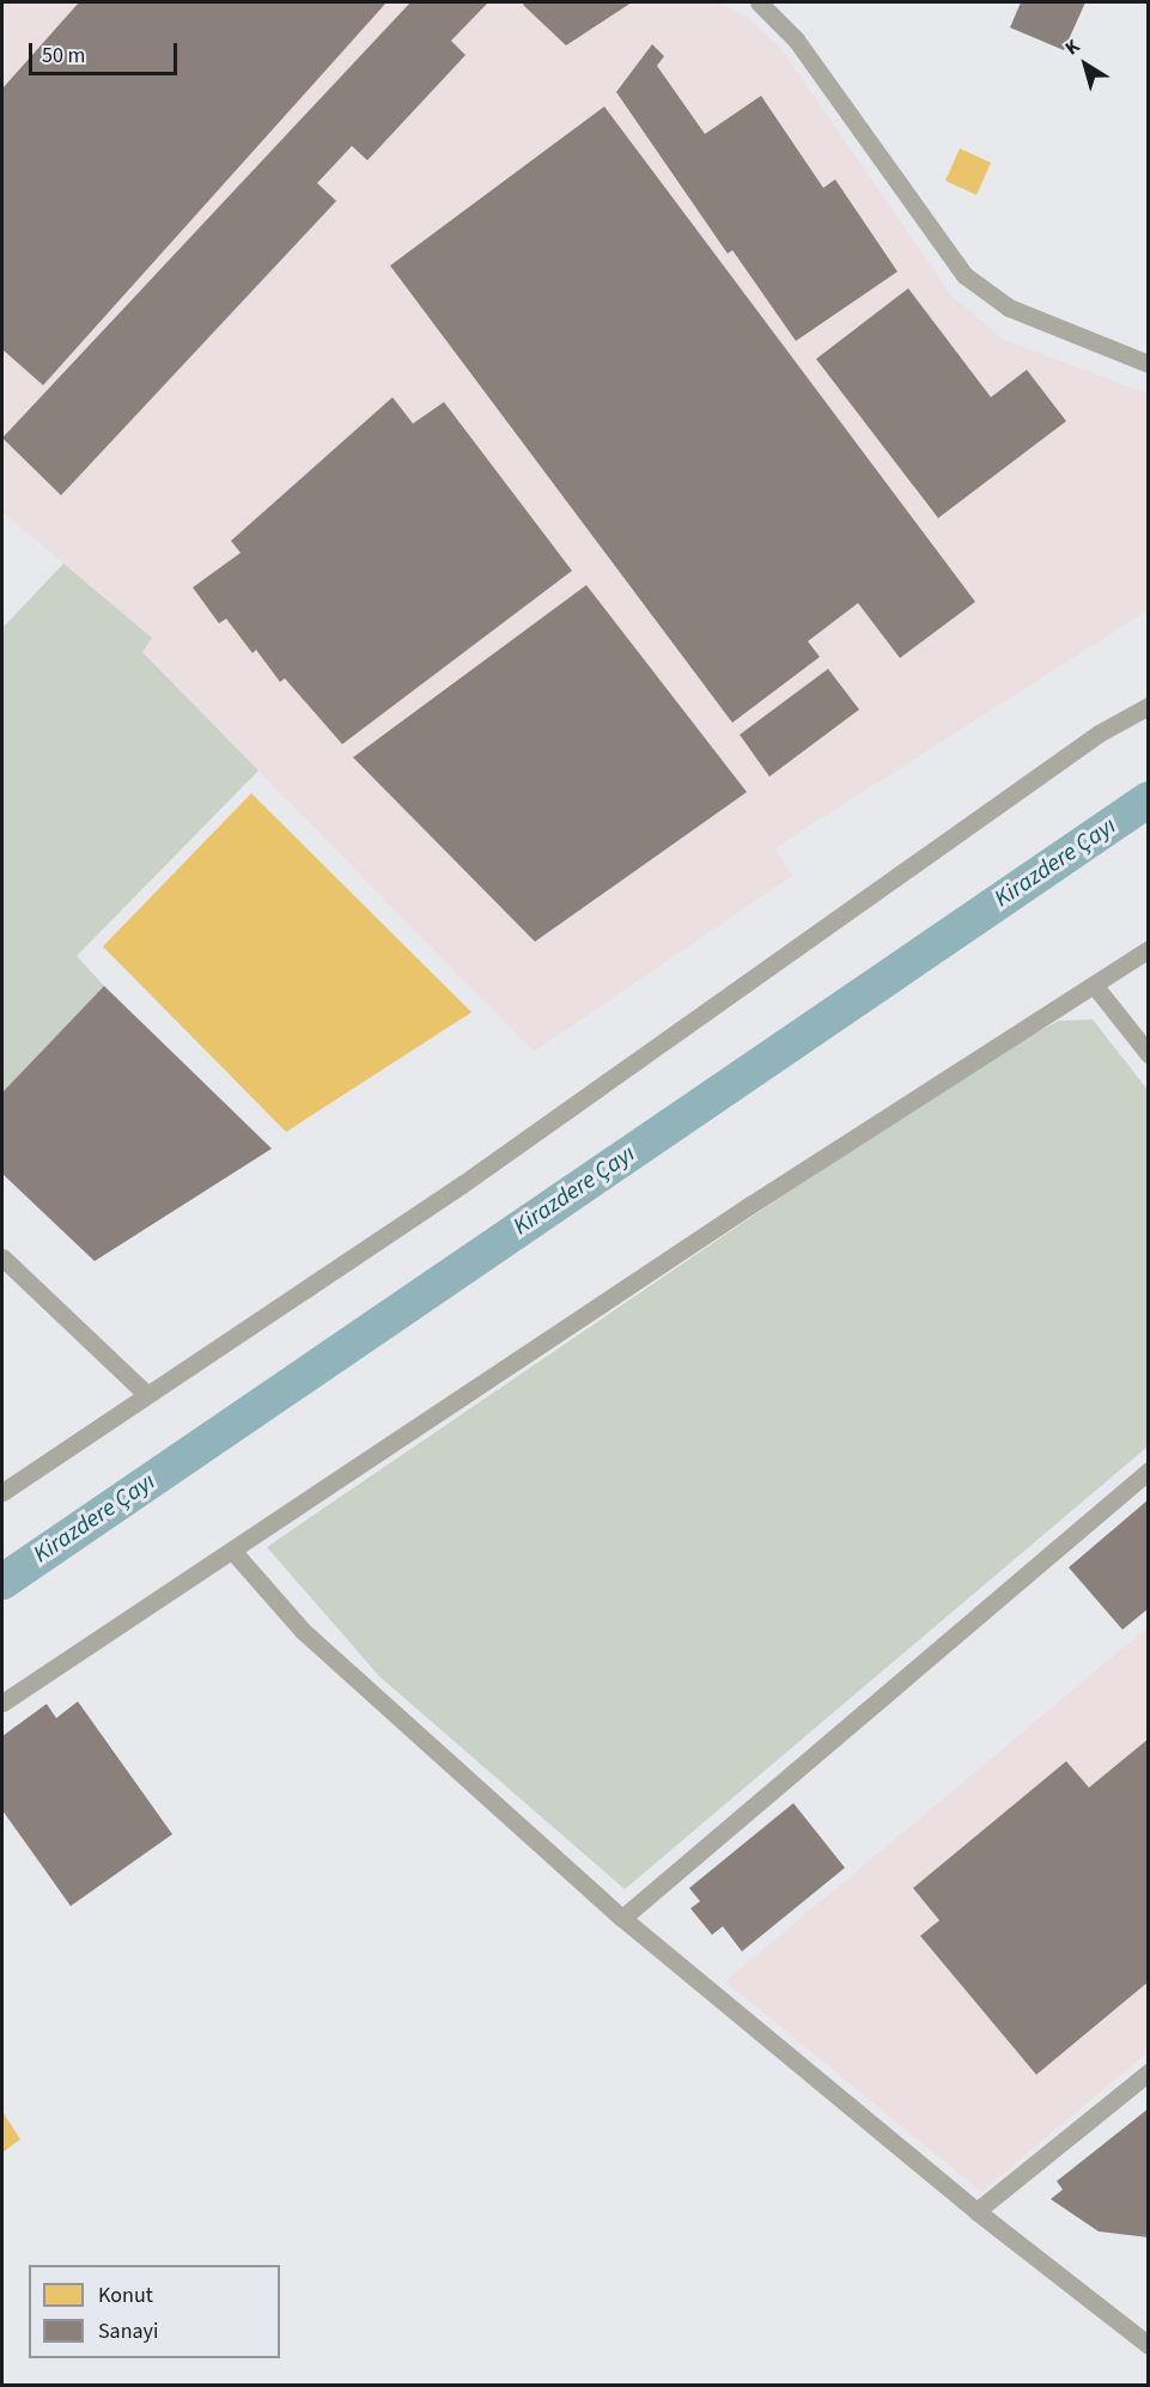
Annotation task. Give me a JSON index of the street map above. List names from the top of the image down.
{
  "water": ["Kirazdere Çayı"],
  "legend": ["Konut", "Sanayi"],
  "scale_bar": "50 m",
  "north": "top left"
}
